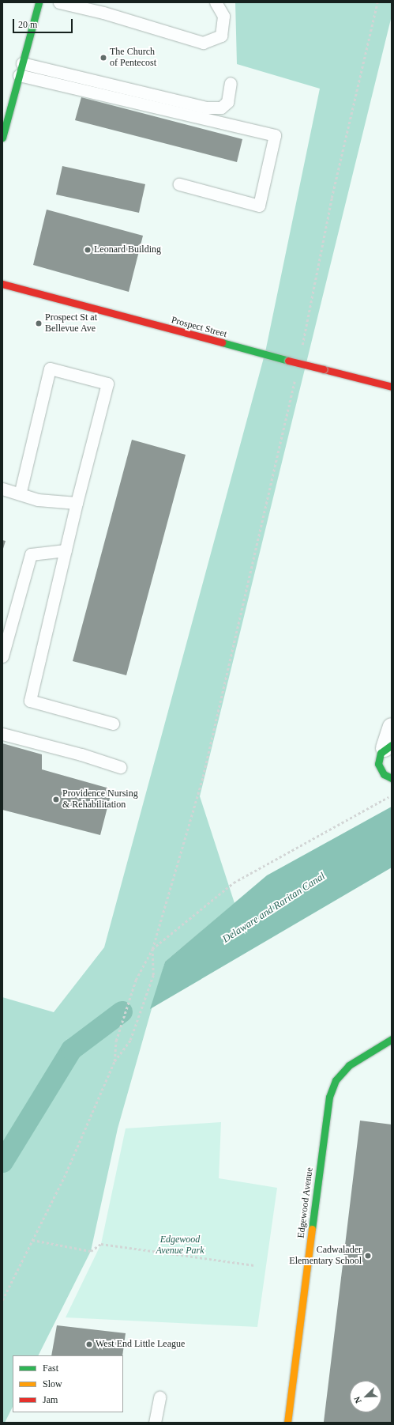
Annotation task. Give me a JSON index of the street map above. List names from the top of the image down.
{
  "streets": {
    "street": ["Prospect Street", "Edgewood Avenue"]
  },
  "water": ["Delaware and Raritan Canal"],
  "parks": ["Edgewood Avenue Park"],
  "places": [
    "The Church of Pentecost",
    "Leonard Building",
    "Prospect St at Bellevue Ave",
    "Providence Nursing & Rehabilitation",
    "Cadwalader Elementary School",
    "West End Little League"
  ],
  "legend": ["Fast", "Slow", "Jam"],
  "scale_bar": "20 m",
  "north": "bottom left"
}
